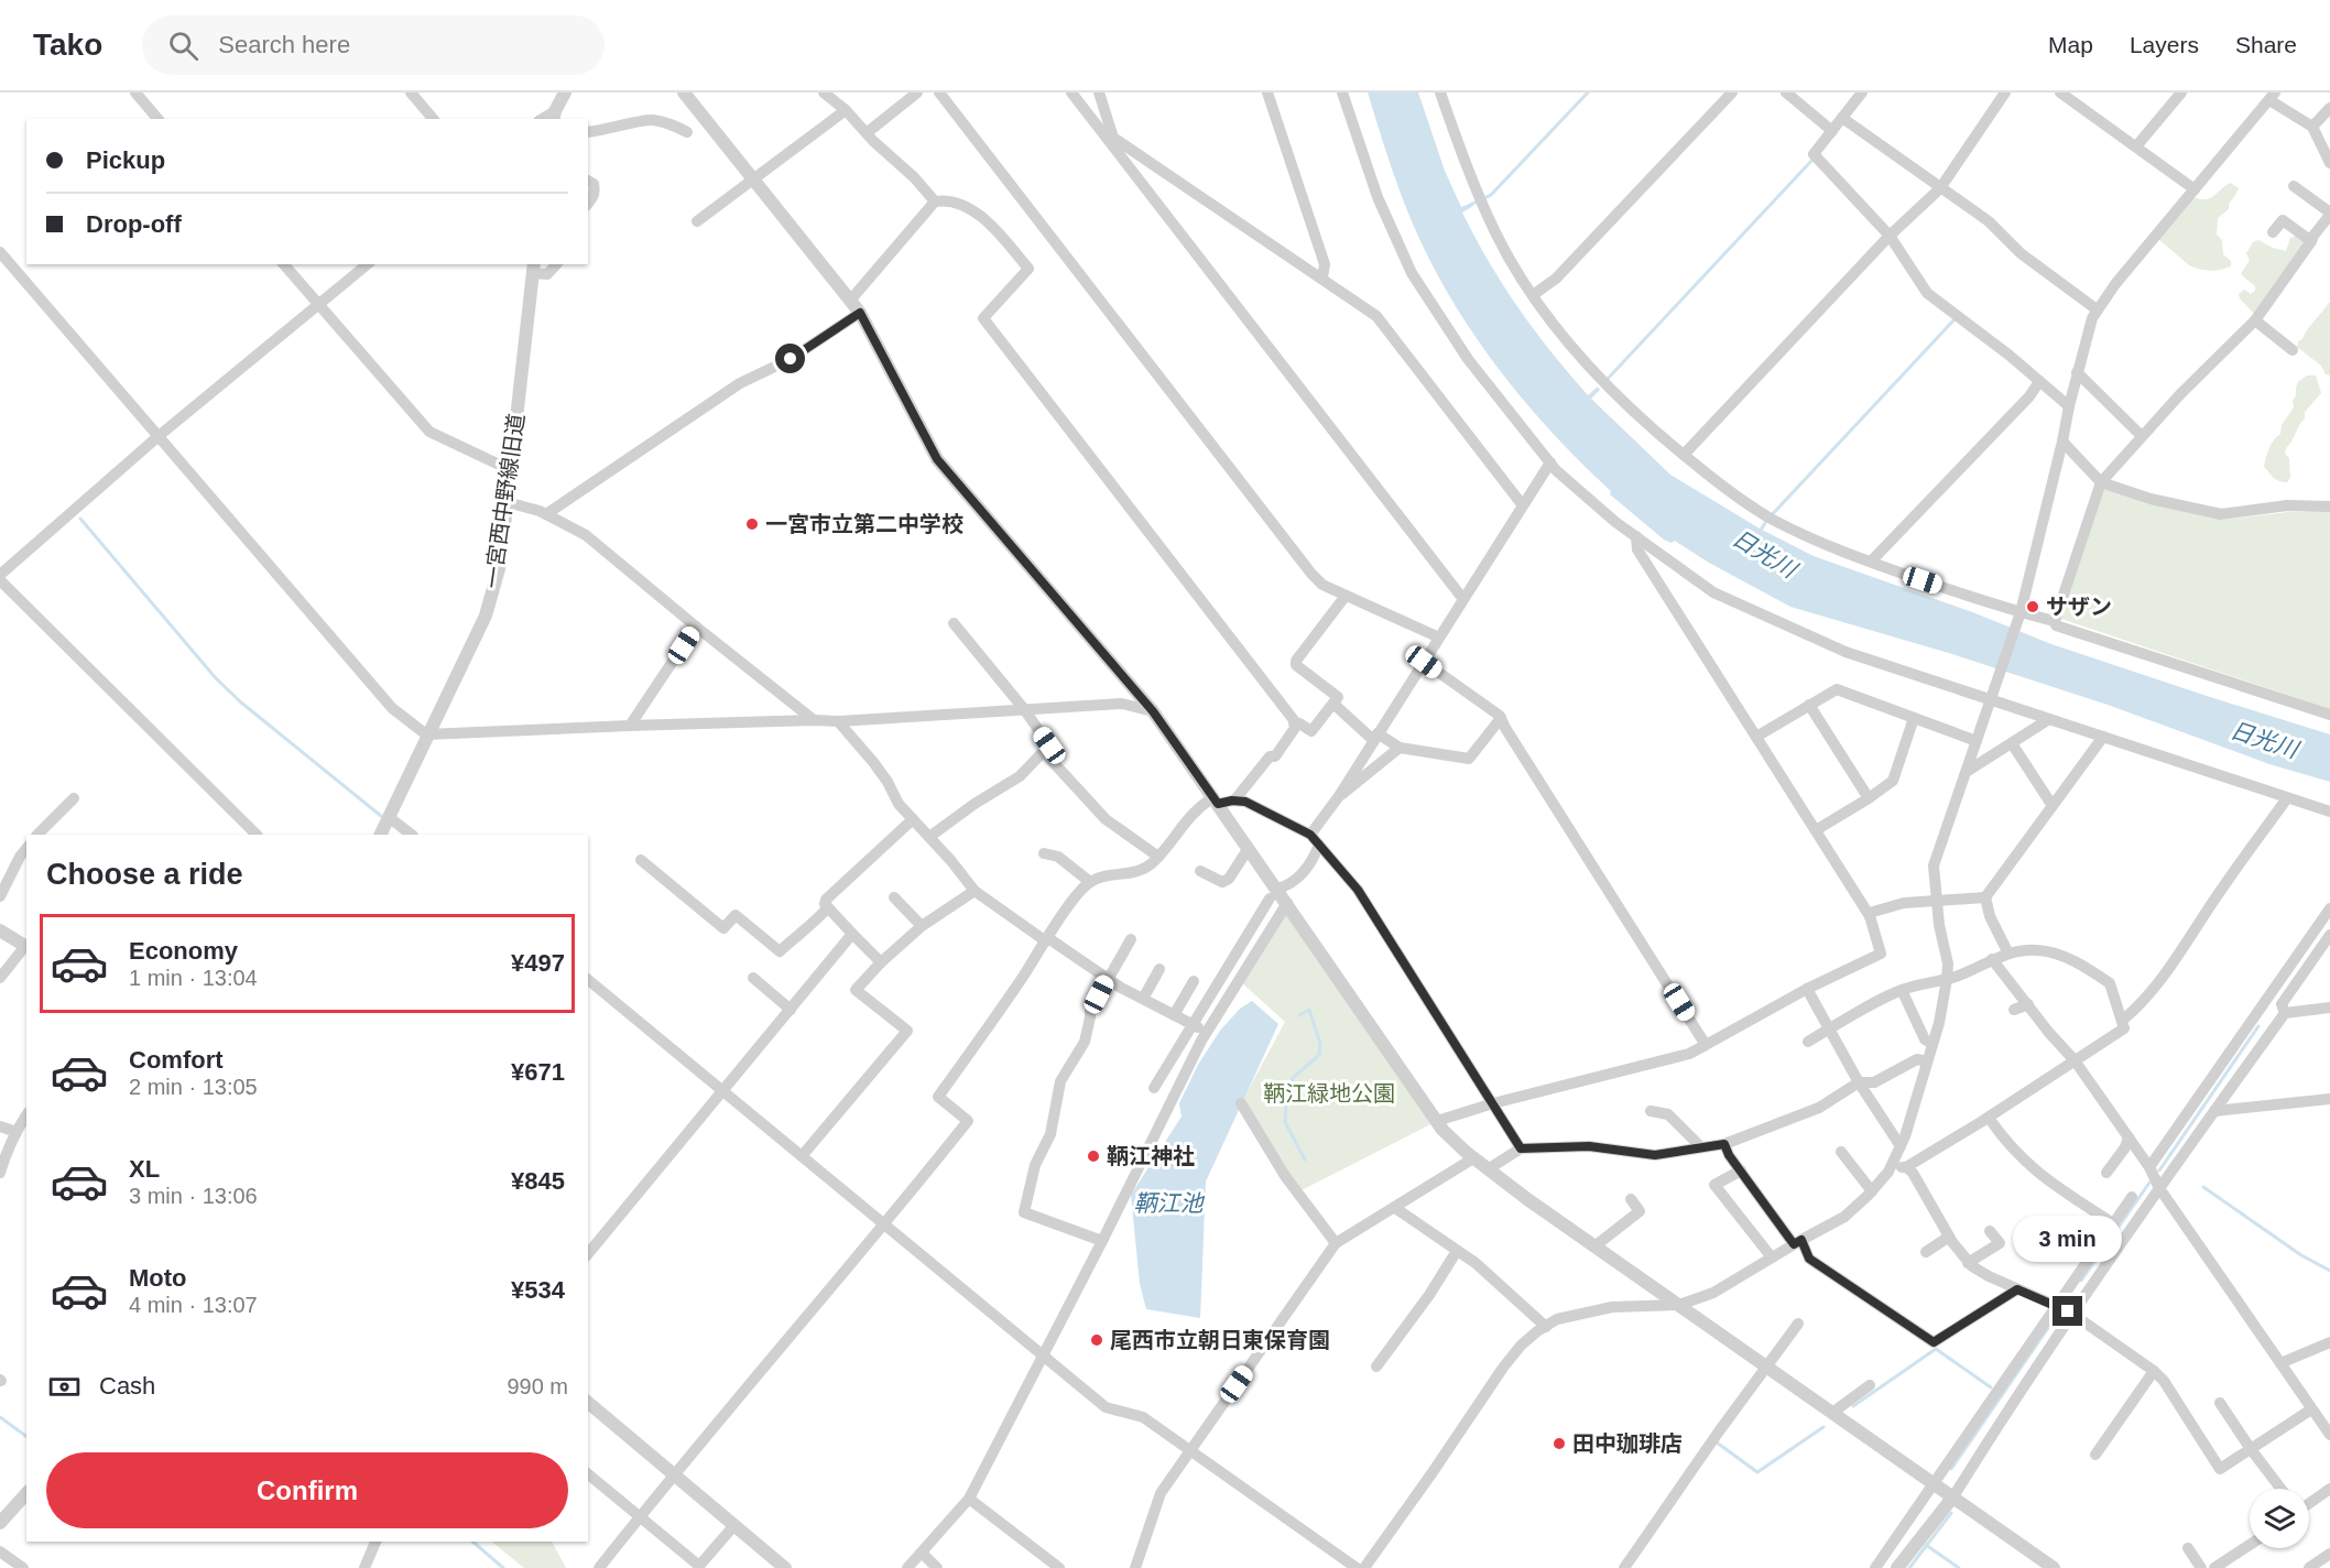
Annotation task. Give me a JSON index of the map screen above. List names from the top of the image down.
{
  "streets": {
    "street": ["一宮西中野線旧道"]
  },
  "water": ["日光川", "鞆江池"],
  "parks": ["鞆江緑地公園"],
  "places": [
    "一宮市立第二中学校",
    "サザン",
    "鞆江神社",
    "尾西市立朝日東保育園",
    "田中珈琲店"
  ],
  "page": {
    "header": "Tako",
    "search": "Search here",
    "nav": ["Map", "Layers", "Share"],
    "banner": ["Pickup", "Drop-off"],
    "heading": "Choose a ride",
    "list": [
      {
        "name": "Economy",
        "note": "1 min · 13:04",
        "value": "¥497"
      },
      {
        "name": "Comfort",
        "note": "2 min · 13:05",
        "value": "¥671"
      },
      {
        "name": "XL",
        "note": "3 min · 13:06",
        "value": "¥845"
      },
      {
        "name": "Moto",
        "note": "4 min · 13:07",
        "value": "¥534"
      }
    ],
    "bubble": "3 min",
    "pay": ["Cash", "990 m"],
    "buttons": "Confirm"
  }
}
